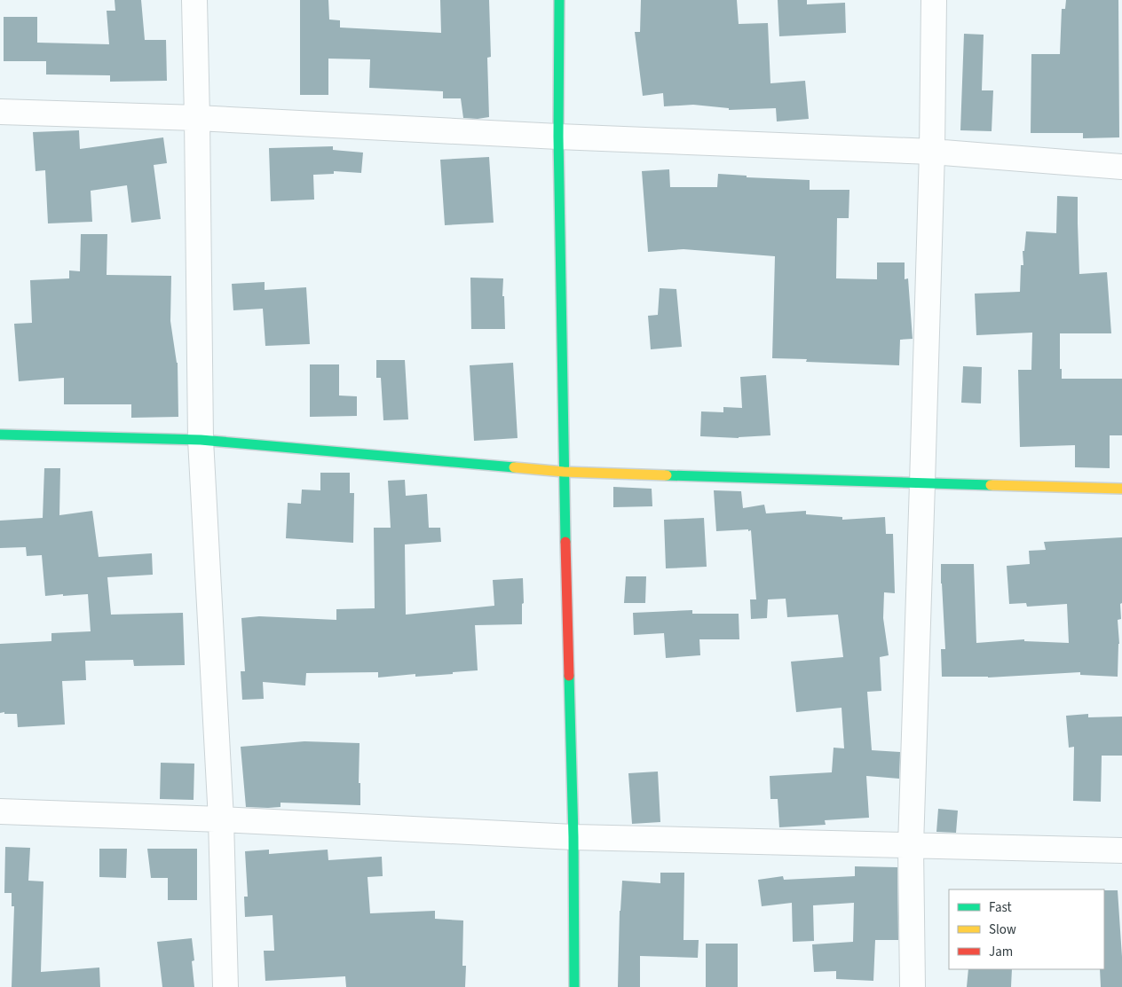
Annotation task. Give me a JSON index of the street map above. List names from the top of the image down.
{
  "legend": ["Fast", "Slow", "Jam"]
}
